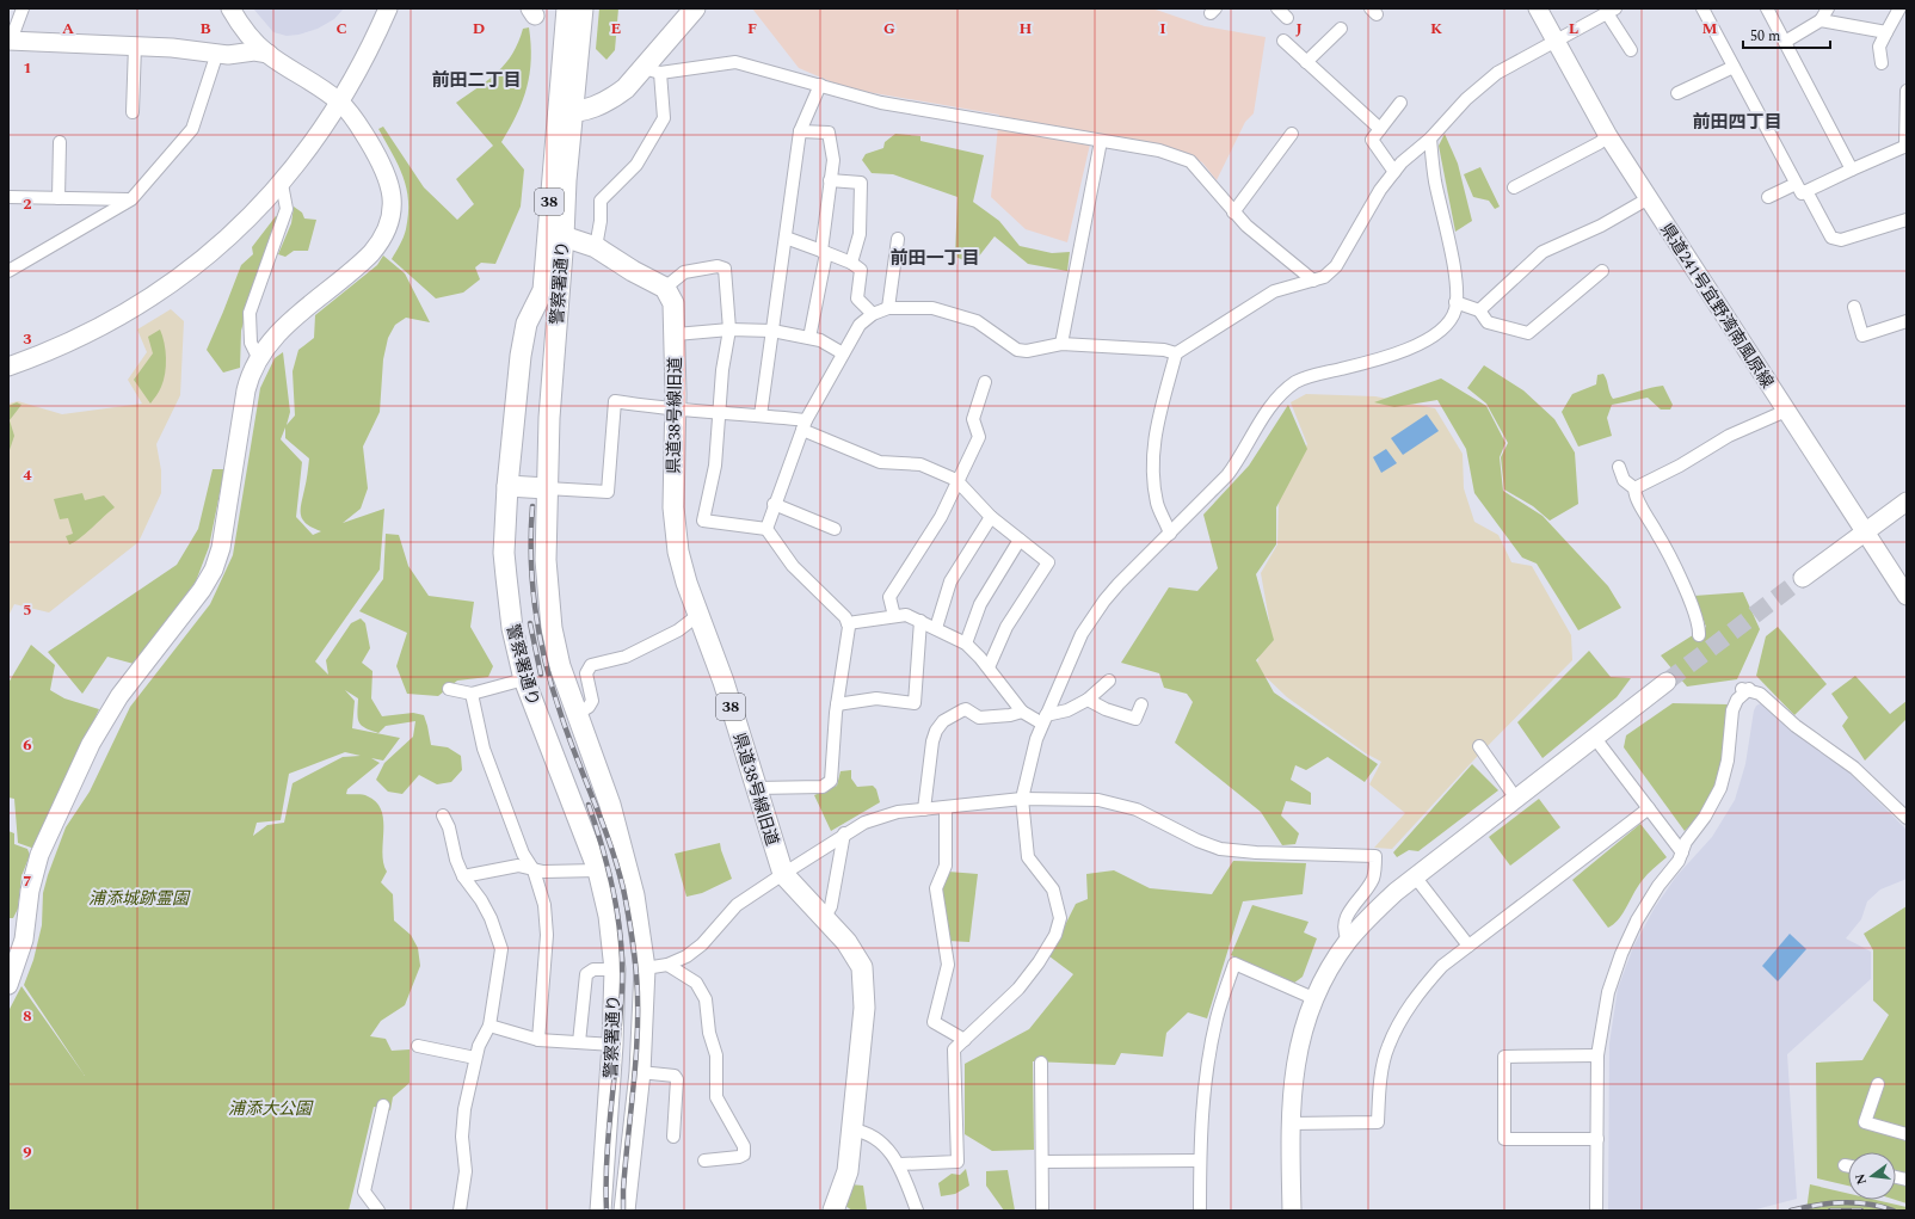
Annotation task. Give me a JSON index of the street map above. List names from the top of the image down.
{
  "streets": {
    "main road": ["38", "警察署通り", "県道38号線旧道"],
    "street": ["県道241号宜野湾南風原線"]
  },
  "crossings": [
    ["38", "警察署通り"],
    ["38", "県道38号線旧道"]
  ],
  "districts": ["前田二丁目", "前田四丁目", "前田一丁目"],
  "parks": ["浦添城跡霊園", "浦添大公園"],
  "scale_bar": "50 m",
  "north": "left",
  "grid": {
    "columns": [
      "A",
      "B",
      "C",
      "D",
      "E",
      "F",
      "G",
      "H",
      "I",
      "J",
      "K",
      "L",
      "M"
    ],
    "rows": [
      "1",
      "2",
      "3",
      "4",
      "5",
      "6",
      "7",
      "8",
      "9"
    ]
  }
}
